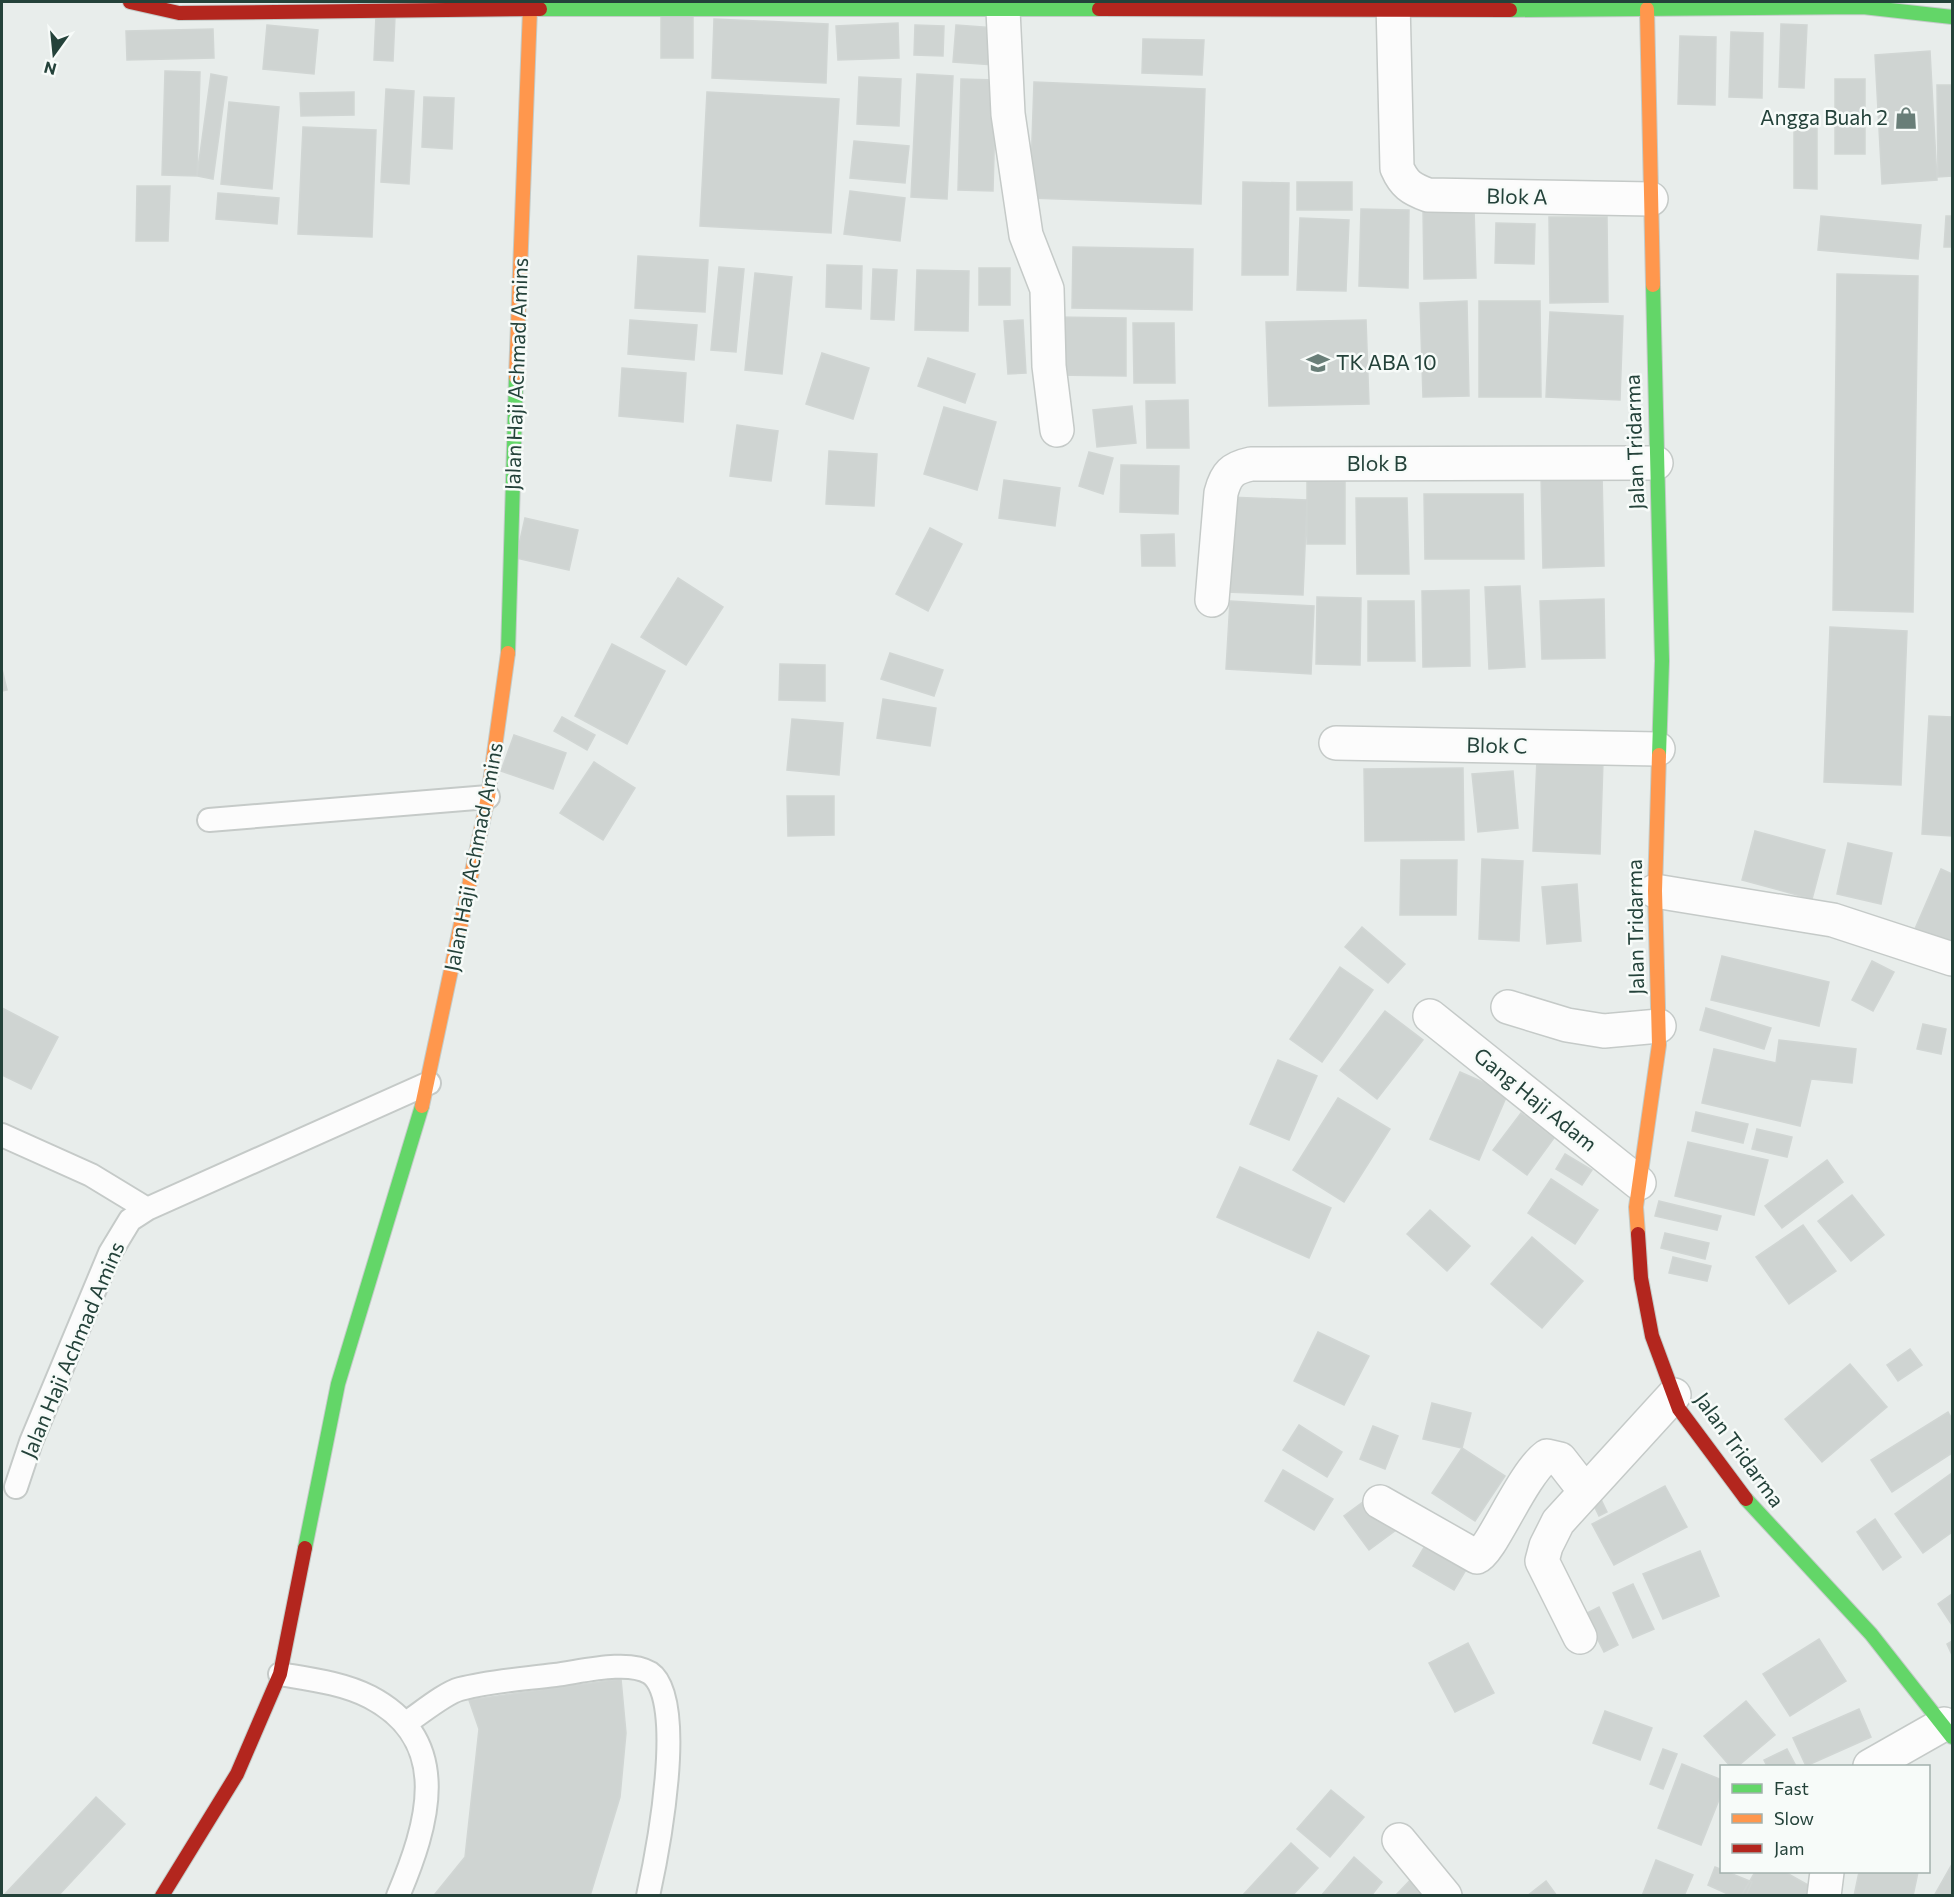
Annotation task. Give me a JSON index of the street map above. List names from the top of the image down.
{
  "streets": {
    "main road": ["Jalan Haji Achmad Amins", "Jalan Tridarma"],
    "street": [
      "Blok A",
      "Blok B",
      "Blok C",
      "Gang Haji Adam"
    ]
  },
  "crossings": [
    ["Blok A", "Jalan Tridarma"],
    ["Jalan Tridarma", "Blok B"],
    ["Jalan Tridarma", "Blok C"],
    ["Jalan Tridarma", "Gang Haji Adam"]
  ],
  "places": {
    "shop": ["Angga Buah 2"],
    "school or university": ["TK ABA 10"]
  },
  "legend": ["Fast", "Slow", "Jam"],
  "north": "bottom"
}
